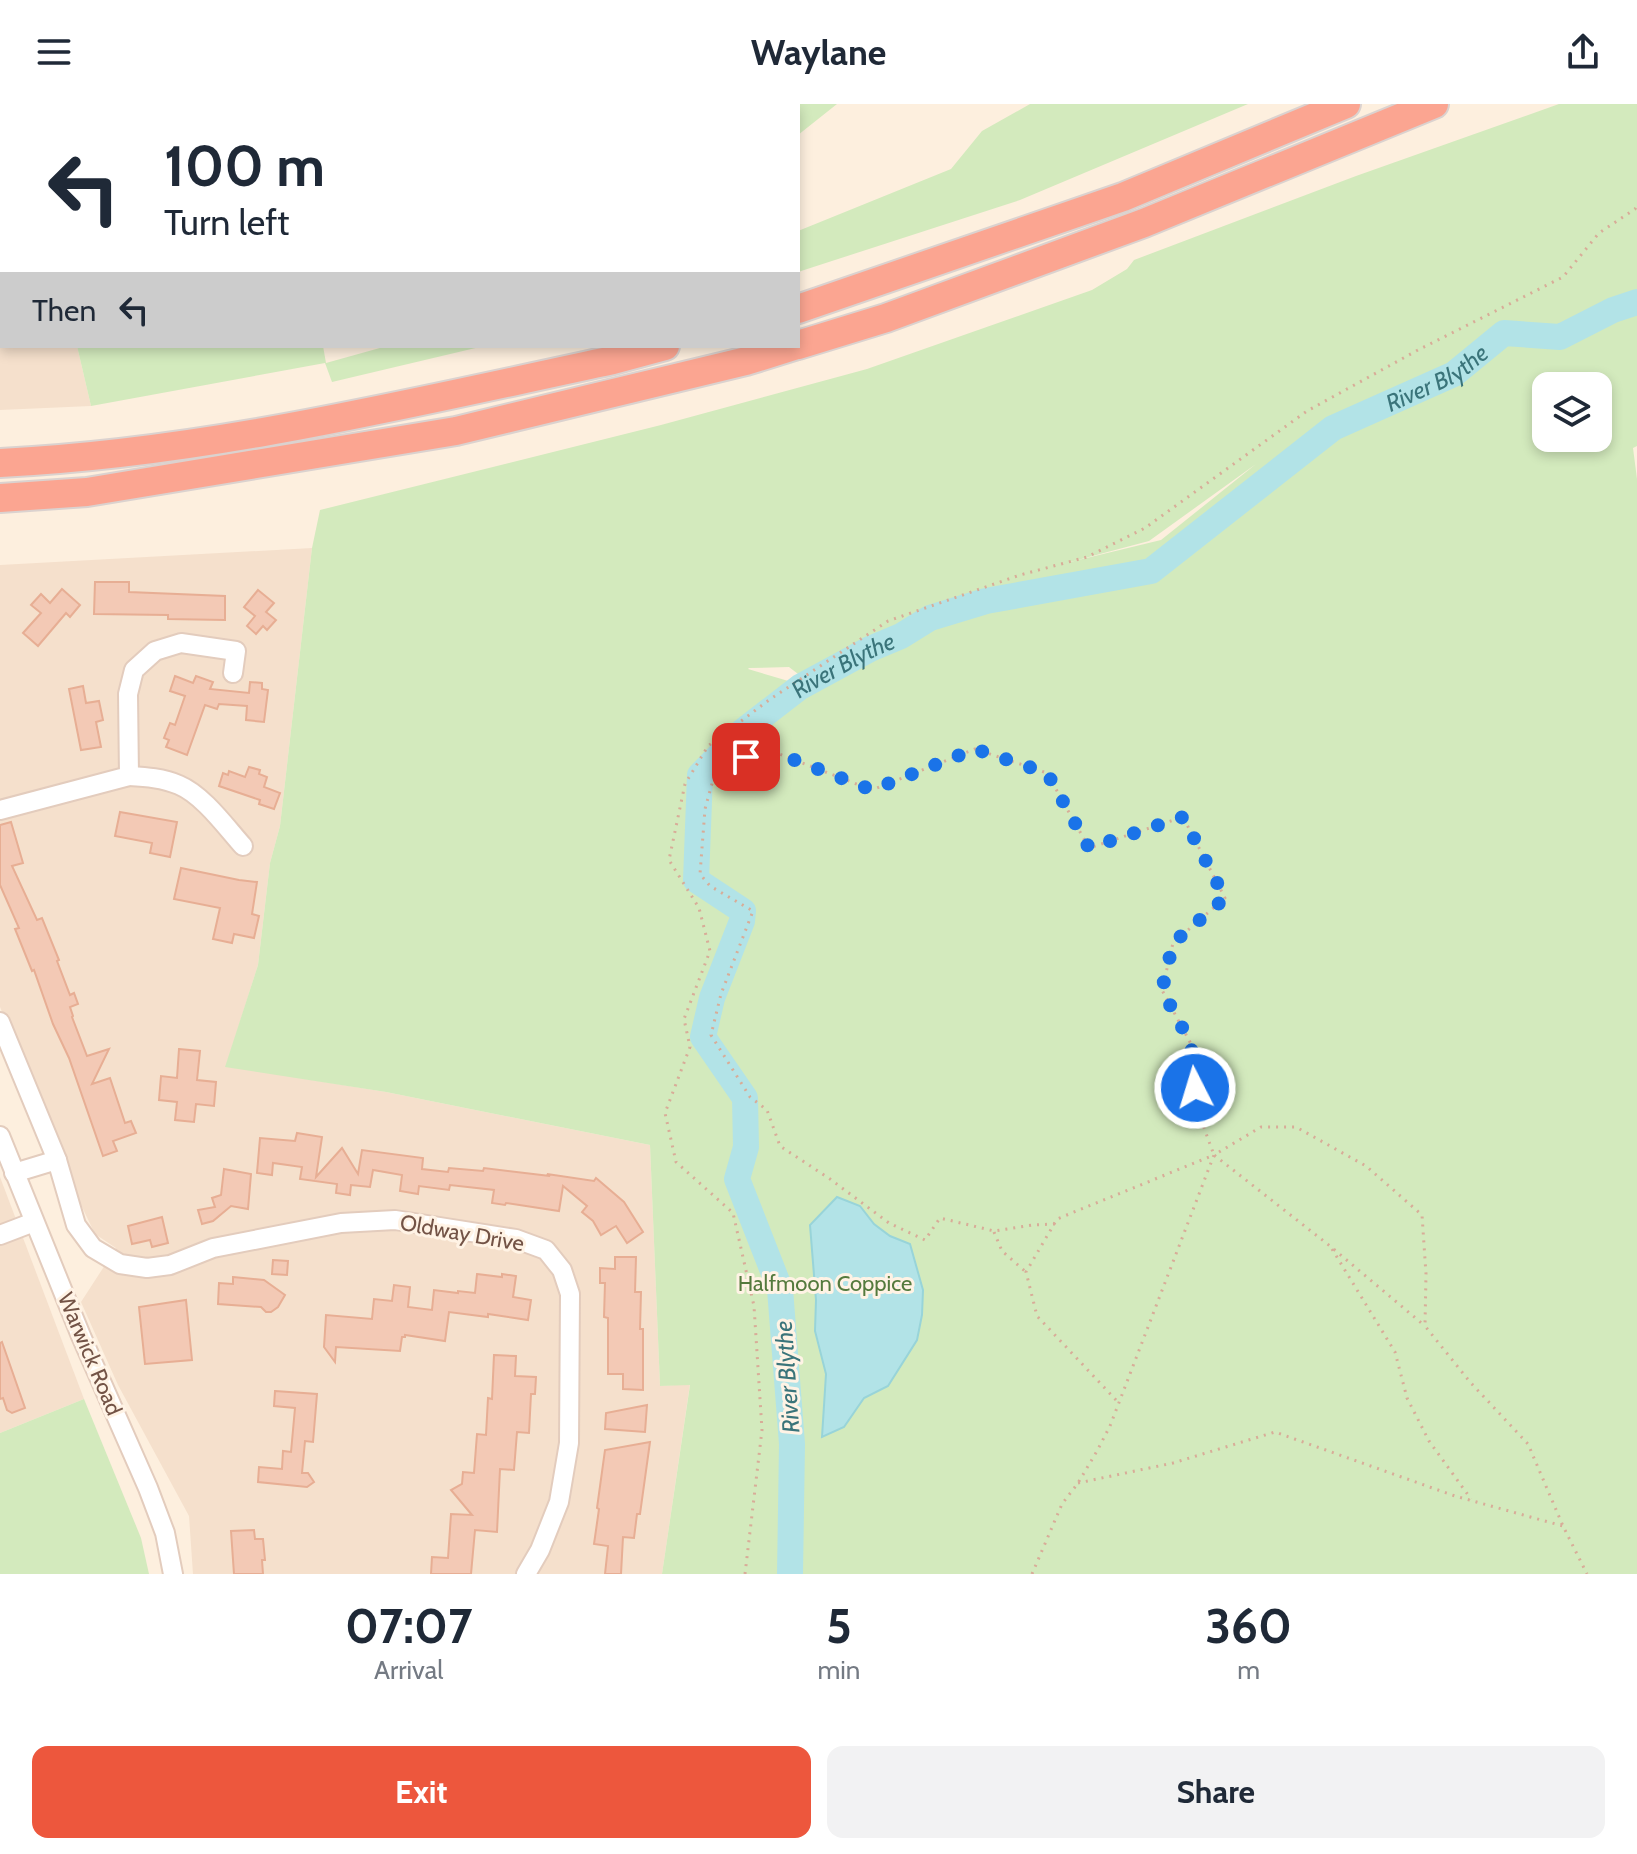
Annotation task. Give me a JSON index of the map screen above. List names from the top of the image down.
{
  "streets": {
    "street": ["Oldway Drive", "Warwick Road"]
  },
  "water": ["River Blythe"],
  "parks": ["Halfmoon Coppice"],
  "page": {
    "header": "Waylane",
    "turn": ["100 m", "Turn left"],
    "then": "Then",
    "eta": [
      "07:07",
      "Arrival",
      "5",
      "min",
      "360",
      "m"
    ],
    "buttons": ["Exit", "Share"]
  }
}
